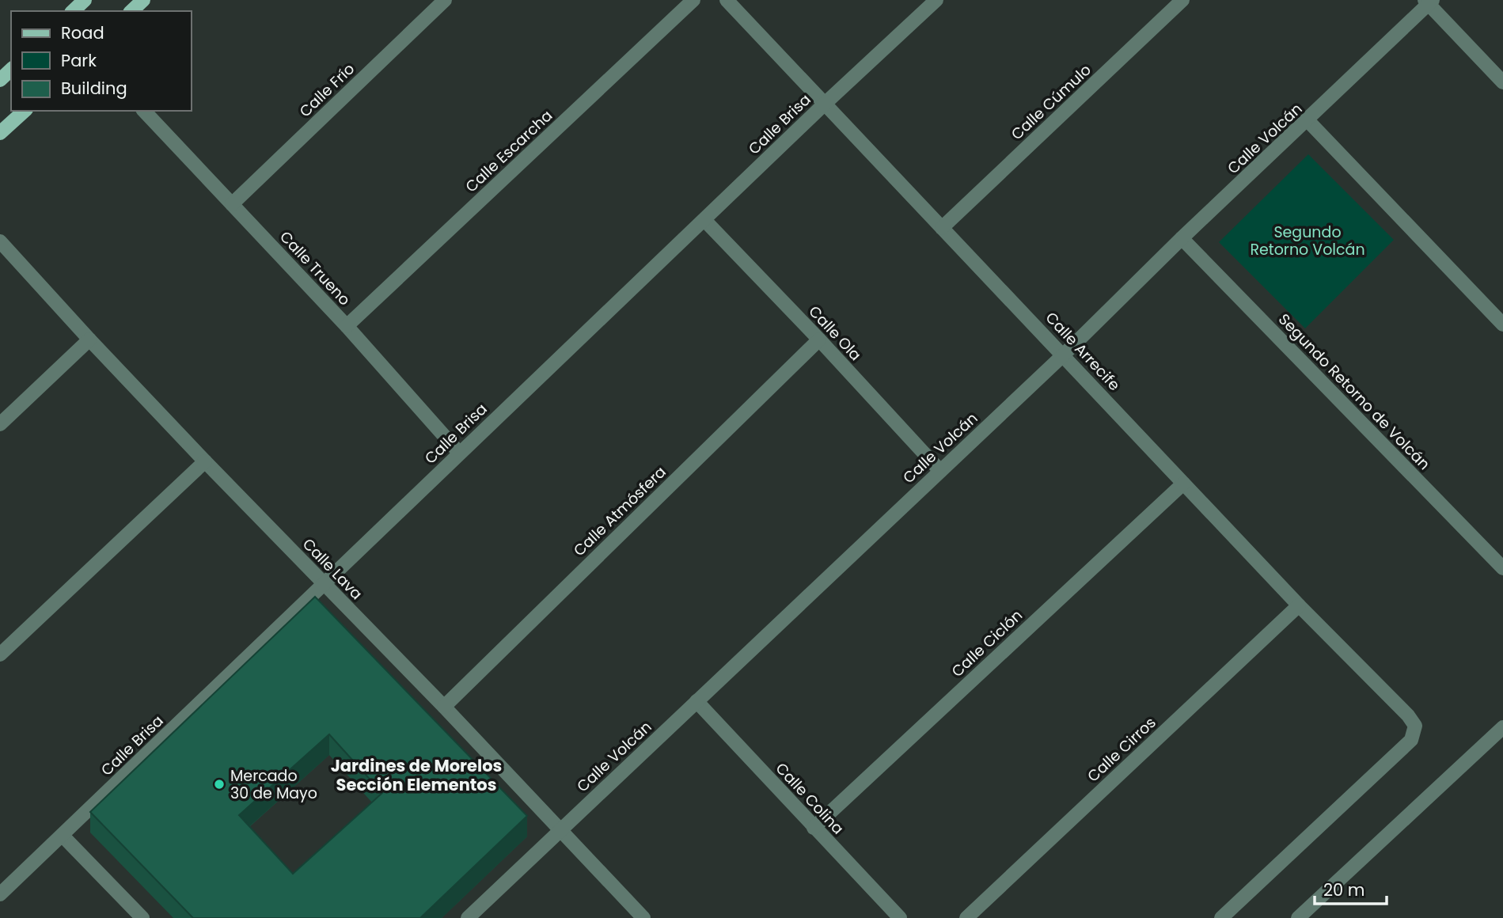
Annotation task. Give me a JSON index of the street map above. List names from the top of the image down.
{
  "streets": {
    "street": [
      "Calle Frío",
      "Calle Cúmulo",
      "Calle Brisa",
      "Calle Volcán",
      "Calle Escarcha",
      "Calle Trueno",
      "Calle Ola",
      "Calle Arrecife",
      "Segundo Retorno de Volcán",
      "Calle Atmósfera",
      "Calle Lava",
      "Calle Ciclón",
      "Calle Cirros",
      "Calle Colina"
    ]
  },
  "crossings": [
    ["Calle Frío", "Calle Trueno"],
    ["Calle Cúmulo", "Calle Arrecife"],
    ["Calle Brisa", "Calle Trueno"],
    ["Calle Brisa", "Calle Ola"],
    ["Calle Brisa", "Calle Arrecife"],
    ["Calle Brisa", "Calle Lava"],
    ["Calle Volcán", "Calle Ola"],
    ["Calle Volcán", "Calle Arrecife"],
    ["Calle Volcán", "Segundo Retorno de Volcán"],
    ["Calle Volcán", "Calle Lava"],
    ["Calle Volcán", "Calle Colina"],
    ["Calle Escarcha", "Calle Trueno"],
    ["Calle Ola", "Calle Atmósfera"],
    ["Calle Arrecife", "Calle Ciclón"],
    ["Calle Arrecife", "Calle Cirros"],
    ["Calle Atmósfera", "Calle Lava"],
    ["Calle Ciclón", "Calle Colina"]
  ],
  "districts": ["Jardines de Morelos Sección Elementos"],
  "parks": ["Segundo Retorno Volcán"],
  "places": ["Mercado 30 de Mayo"],
  "legend": ["Road", "Park", "Building"],
  "scale_bar": "20 m"
}
